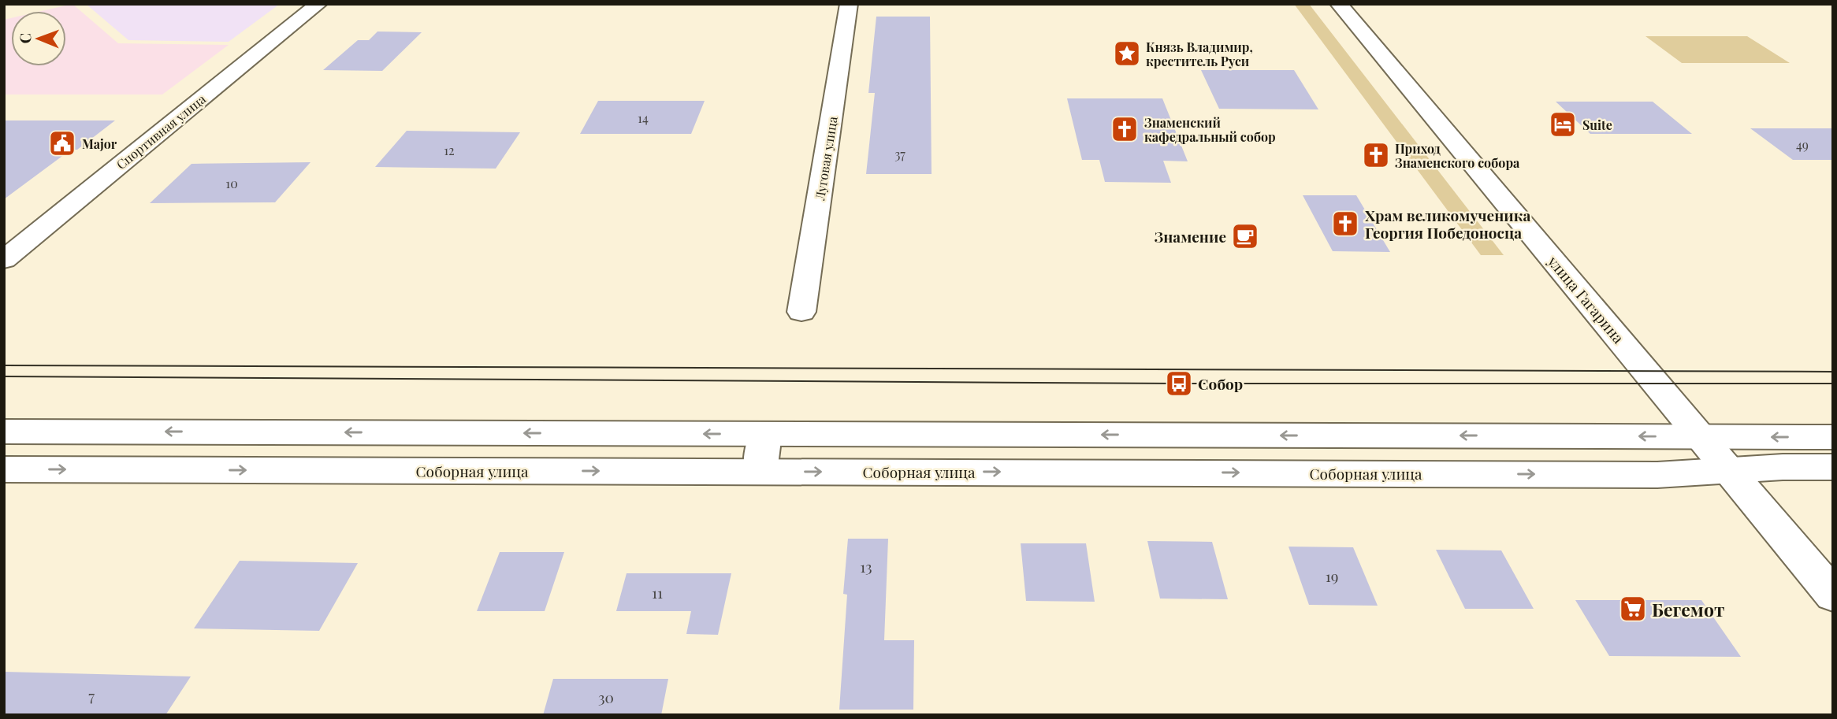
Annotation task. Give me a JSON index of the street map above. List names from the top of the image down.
{
  "streets": {
    "main road": [
      "Спортивная улица",
      "Луговая улица",
      "улица Гагарина",
      "Соборная улица"
    ]
  },
  "crossings": [
    ["улица Гагарина", "Соборная улица"]
  ],
  "places": {
    "place": ["Князь Владимир, креститель Руси"],
    "hotel": ["Suite"],
    "church": ["Знаменский кафедральный собор", "Приход Знаменского собора", "Храм великомученика Георгия Победоносца"],
    "public building": ["Major"],
    "cafe": ["Знамение"],
    "bus stop": ["Собор"],
    "supermarket": ["Бегемот"]
  },
  "house_numbers": [
    "14",
    "49",
    "12",
    "37",
    "10",
    "13",
    "19",
    "11",
    "7",
    "30"
  ],
  "north": "left"
}
